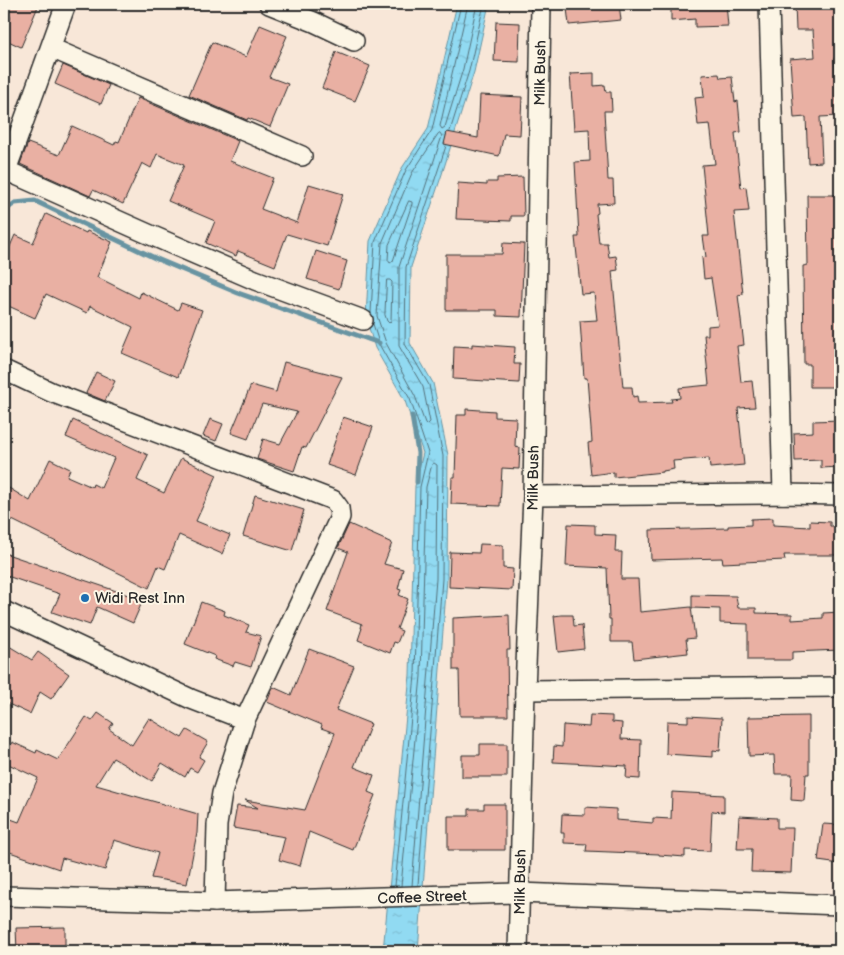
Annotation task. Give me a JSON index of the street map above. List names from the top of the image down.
{
  "streets": {
    "street": ["Milk Bush", "Coffee Street"]
  },
  "crossings": [
    ["Milk Bush", "Coffee Street"]
  ],
  "places": ["Widi Rest Inn"]
}
